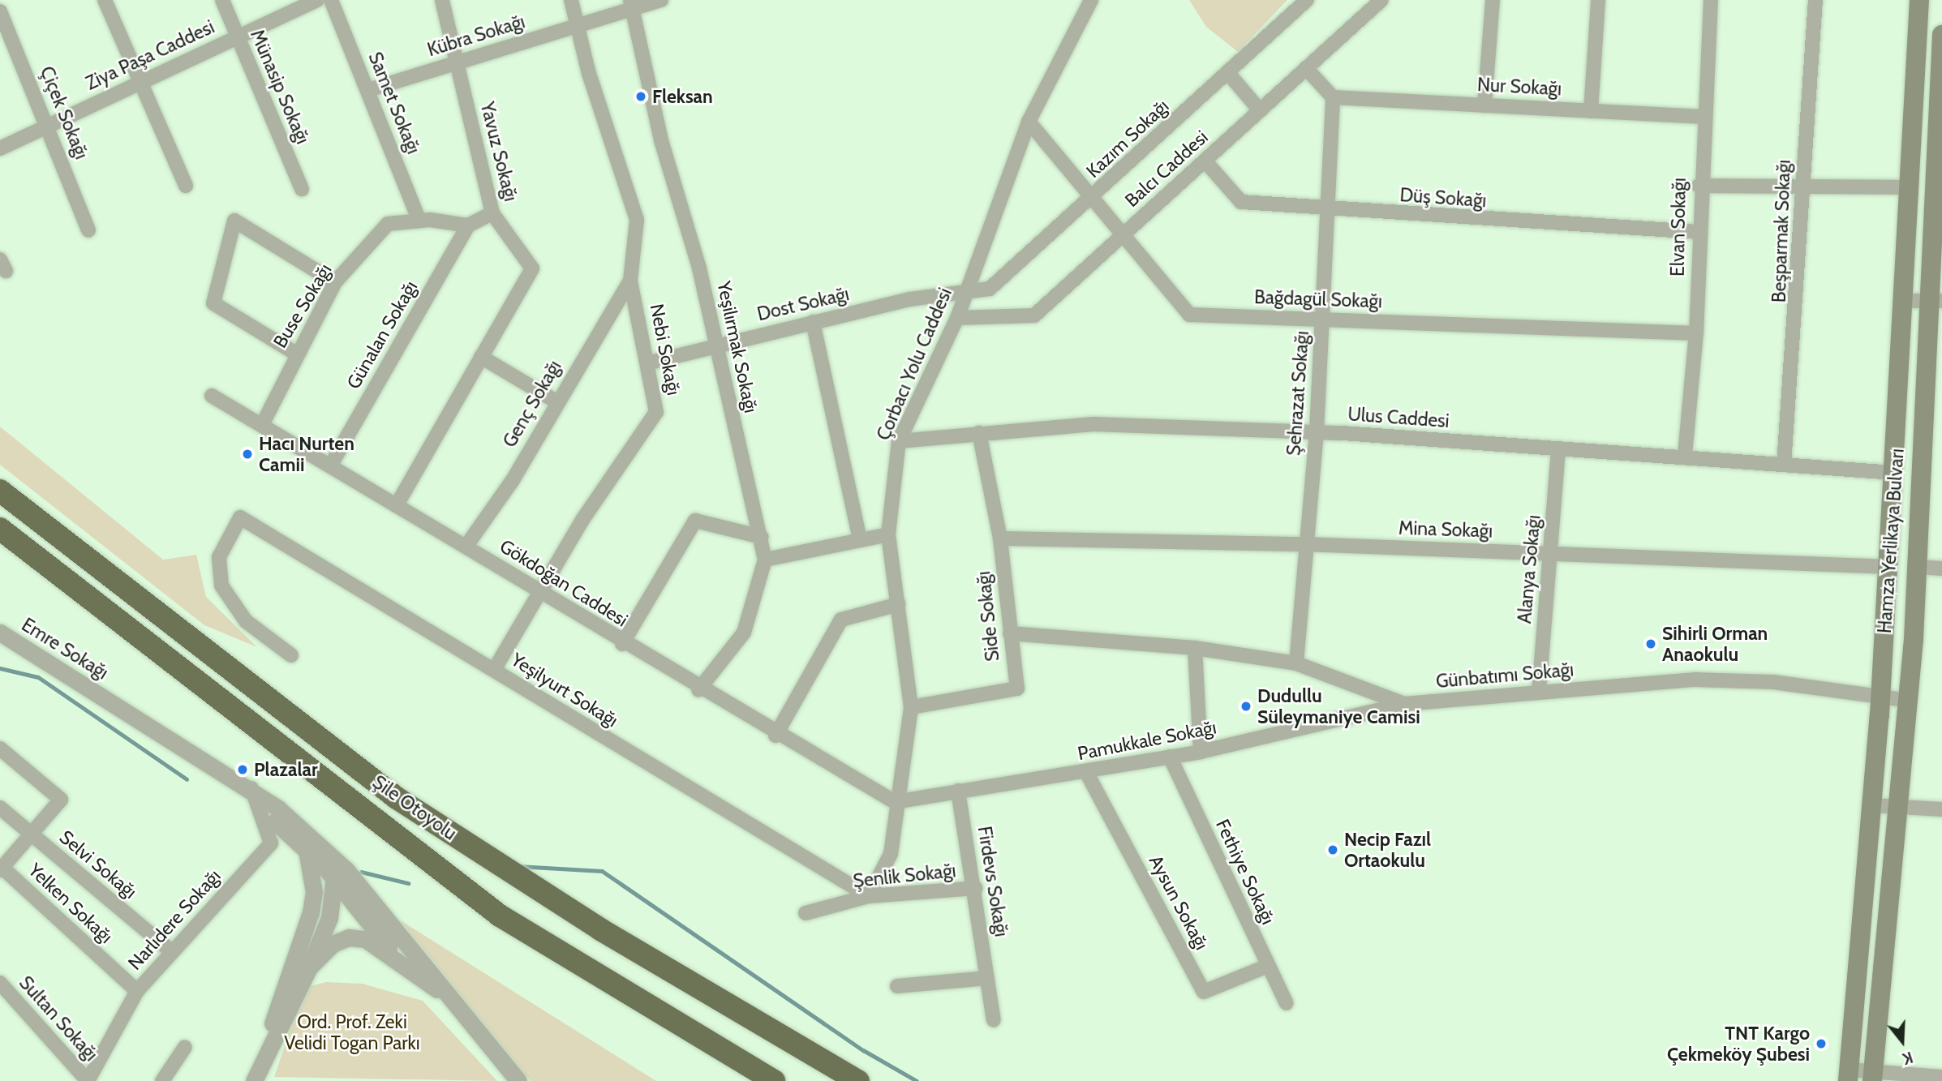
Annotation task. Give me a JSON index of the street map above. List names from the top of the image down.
{
  "streets": {
    "highway": ["Şile Otoyolu"],
    "main road": ["Hamza Yerlikaya Bulvarı"],
    "street": [
      "Kübra Sokağı",
      "Ziya Paşa Caddesi",
      "Münasip Sokağı",
      "Nur Sokağı",
      "Samet Sokağı",
      "Çiçek Sokağı",
      "Kazım Sokağı",
      "Yavuz Sokağı",
      "Balcı Caddesi",
      "Düş Sokağı",
      "Elvan Sokağı",
      "Beşparmak Sokağı",
      "Bağdagül Sokağı",
      "Dost Sokağı",
      "Buse Sokağı",
      "Günalan Sokağı",
      "Yeşilırmak Sokağı",
      "Nebi Sokağı",
      "Çorbacı Yolu Caddesi",
      "Şehrazat Sokağı",
      "Genç Sokağı",
      "Ulus Caddesi",
      "Mina Sokağı",
      "Alanya Sokağı",
      "Gökdoğan Caddesi",
      "Side Sokağı",
      "Emre Sokağı",
      "Günbatımı Sokağı",
      "Yeşilyurt Sokağı",
      "Pamukkale Sokağı",
      "Selvi Sokağı",
      "Fethiye Sokağı",
      "Şenlik Sokağı",
      "Firdevs Sokağı",
      "Aysun Sokağı",
      "Yelken Sokağı",
      "Narlıdere Sokağı",
      "Sultan Sokağı"
    ]
  },
  "crossings": [
    ["Kübra Sokağı", "Samet Sokağı"],
    ["Kübra Sokağı", "Yavuz Sokağı"],
    ["Kübra Sokağı", "Yeşilırmak Sokağı"],
    ["Kübra Sokağı", "Nebi Sokağı"],
    ["Ziya Paşa Caddesi", "Münasip Sokağı"],
    ["Ziya Paşa Caddesi", "Çiçek Sokağı"],
    ["Nur Sokağı", "Elvan Sokağı"],
    ["Nur Sokağı", "Şehrazat Sokağı"],
    ["Samet Sokağı", "Buse Sokağı"],
    ["Kazım Sokağı", "Bağdagül Sokağı"],
    ["Kazım Sokağı", "Dost Sokağı"],
    ["Kazım Sokağı", "Çorbacı Yolu Caddesi"],
    ["Yavuz Sokağı", "Gökdoğan Caddesi"],
    ["Balcı Caddesi", "Düş Sokağı"],
    ["Balcı Caddesi", "Bağdagül Sokağı"],
    ["Balcı Caddesi", "Çorbacı Yolu Caddesi"],
    ["Düş Sokağı", "Elvan Sokağı"],
    ["Düş Sokağı", "Şehrazat Sokağı"],
    ["Elvan Sokağı", "Bağdagül Sokağı"],
    ["Elvan Sokağı", "Ulus Caddesi"],
    ["Beşparmak Sokağı", "Ulus Caddesi"],
    ["Bağdagül Sokağı", "Çorbacı Yolu Caddesi"],
    ["Bağdagül Sokağı", "Şehrazat Sokağı"],
    ["Dost Sokağı", "Yeşilırmak Sokağı"],
    ["Dost Sokağı", "Nebi Sokağı"],
    ["Dost Sokağı", "Çorbacı Yolu Caddesi"],
    ["Buse Sokağı", "Günalan Sokağı"],
    ["Buse Sokağı", "Gökdoğan Caddesi"],
    ["Günalan Sokağı", "Gökdoğan Caddesi"],
    ["Yeşilırmak Sokağı", "Gökdoğan Caddesi"],
    ["Nebi Sokağı", "Genç Sokağı"],
    ["Nebi Sokağı", "Gökdoğan Caddesi"],
    ["Nebi Sokağı", "Yeşilyurt Sokağı"],
    ["Çorbacı Yolu Caddesi", "Ulus Caddesi"],
    ["Çorbacı Yolu Caddesi", "Gökdoğan Caddesi"],
    ["Çorbacı Yolu Caddesi", "Side Sokağı"],
    ["Çorbacı Yolu Caddesi", "Yeşilyurt Sokağı"],
    ["Çorbacı Yolu Caddesi", "Pamukkale Sokağı"],
    ["Çorbacı Yolu Caddesi", "Şenlik Sokağı"],
    ["Şehrazat Sokağı", "Ulus Caddesi"],
    ["Şehrazat Sokağı", "Mina Sokağı"],
    ["Şehrazat Sokağı", "Günbatımı Sokağı"],
    ["Genç Sokağı", "Gökdoğan Caddesi"],
    ["Ulus Caddesi", "Hamza Yerlikaya Bulvarı"],
    ["Ulus Caddesi", "Alanya Sokağı"],
    ["Ulus Caddesi", "Side Sokağı"],
    ["Mina Sokağı", "Hamza Yerlikaya Bulvarı"],
    ["Mina Sokağı", "Alanya Sokağı"],
    ["Mina Sokağı", "Side Sokağı"],
    ["Hamza Yerlikaya Bulvarı", "Günbatımı Sokağı"],
    ["Alanya Sokağı", "Günbatımı Sokağı"],
    ["Gökdoğan Caddesi", "Pamukkale Sokağı"],
    ["Side Sokağı", "Günbatımı Sokağı"],
    ["Emre Sokağı", "Narlıdere Sokağı"],
    ["Günbatımı Sokağı", "Pamukkale Sokağı"],
    ["Yeşilyurt Sokağı", "Şenlik Sokağı"],
    ["Pamukkale Sokağı", "Fethiye Sokağı"],
    ["Pamukkale Sokağı", "Firdevs Sokağı"],
    ["Pamukkale Sokağı", "Aysun Sokağı"],
    ["Selvi Sokağı", "Narlıdere Sokağı"],
    ["Fethiye Sokağı", "Aysun Sokağı"],
    ["Şenlik Sokağı", "Firdevs Sokağı"],
    ["Yelken Sokağı", "Narlıdere Sokağı"],
    ["Narlıdere Sokağı", "Sultan Sokağı"]
  ],
  "parks": ["Ord. Prof. Zeki Velidi Togan Parkı"],
  "places": [
    "Fleksan",
    "Hacı Nurten Camii",
    "Sihirli Orman Anaokulu",
    "Dudullu Süleymaniye Camisi",
    "Plazalar",
    "Necip Fazıl Ortaokulu",
    "TNT Kargo Çekmeköy Şubesi"
  ],
  "north": "bottom"
}
